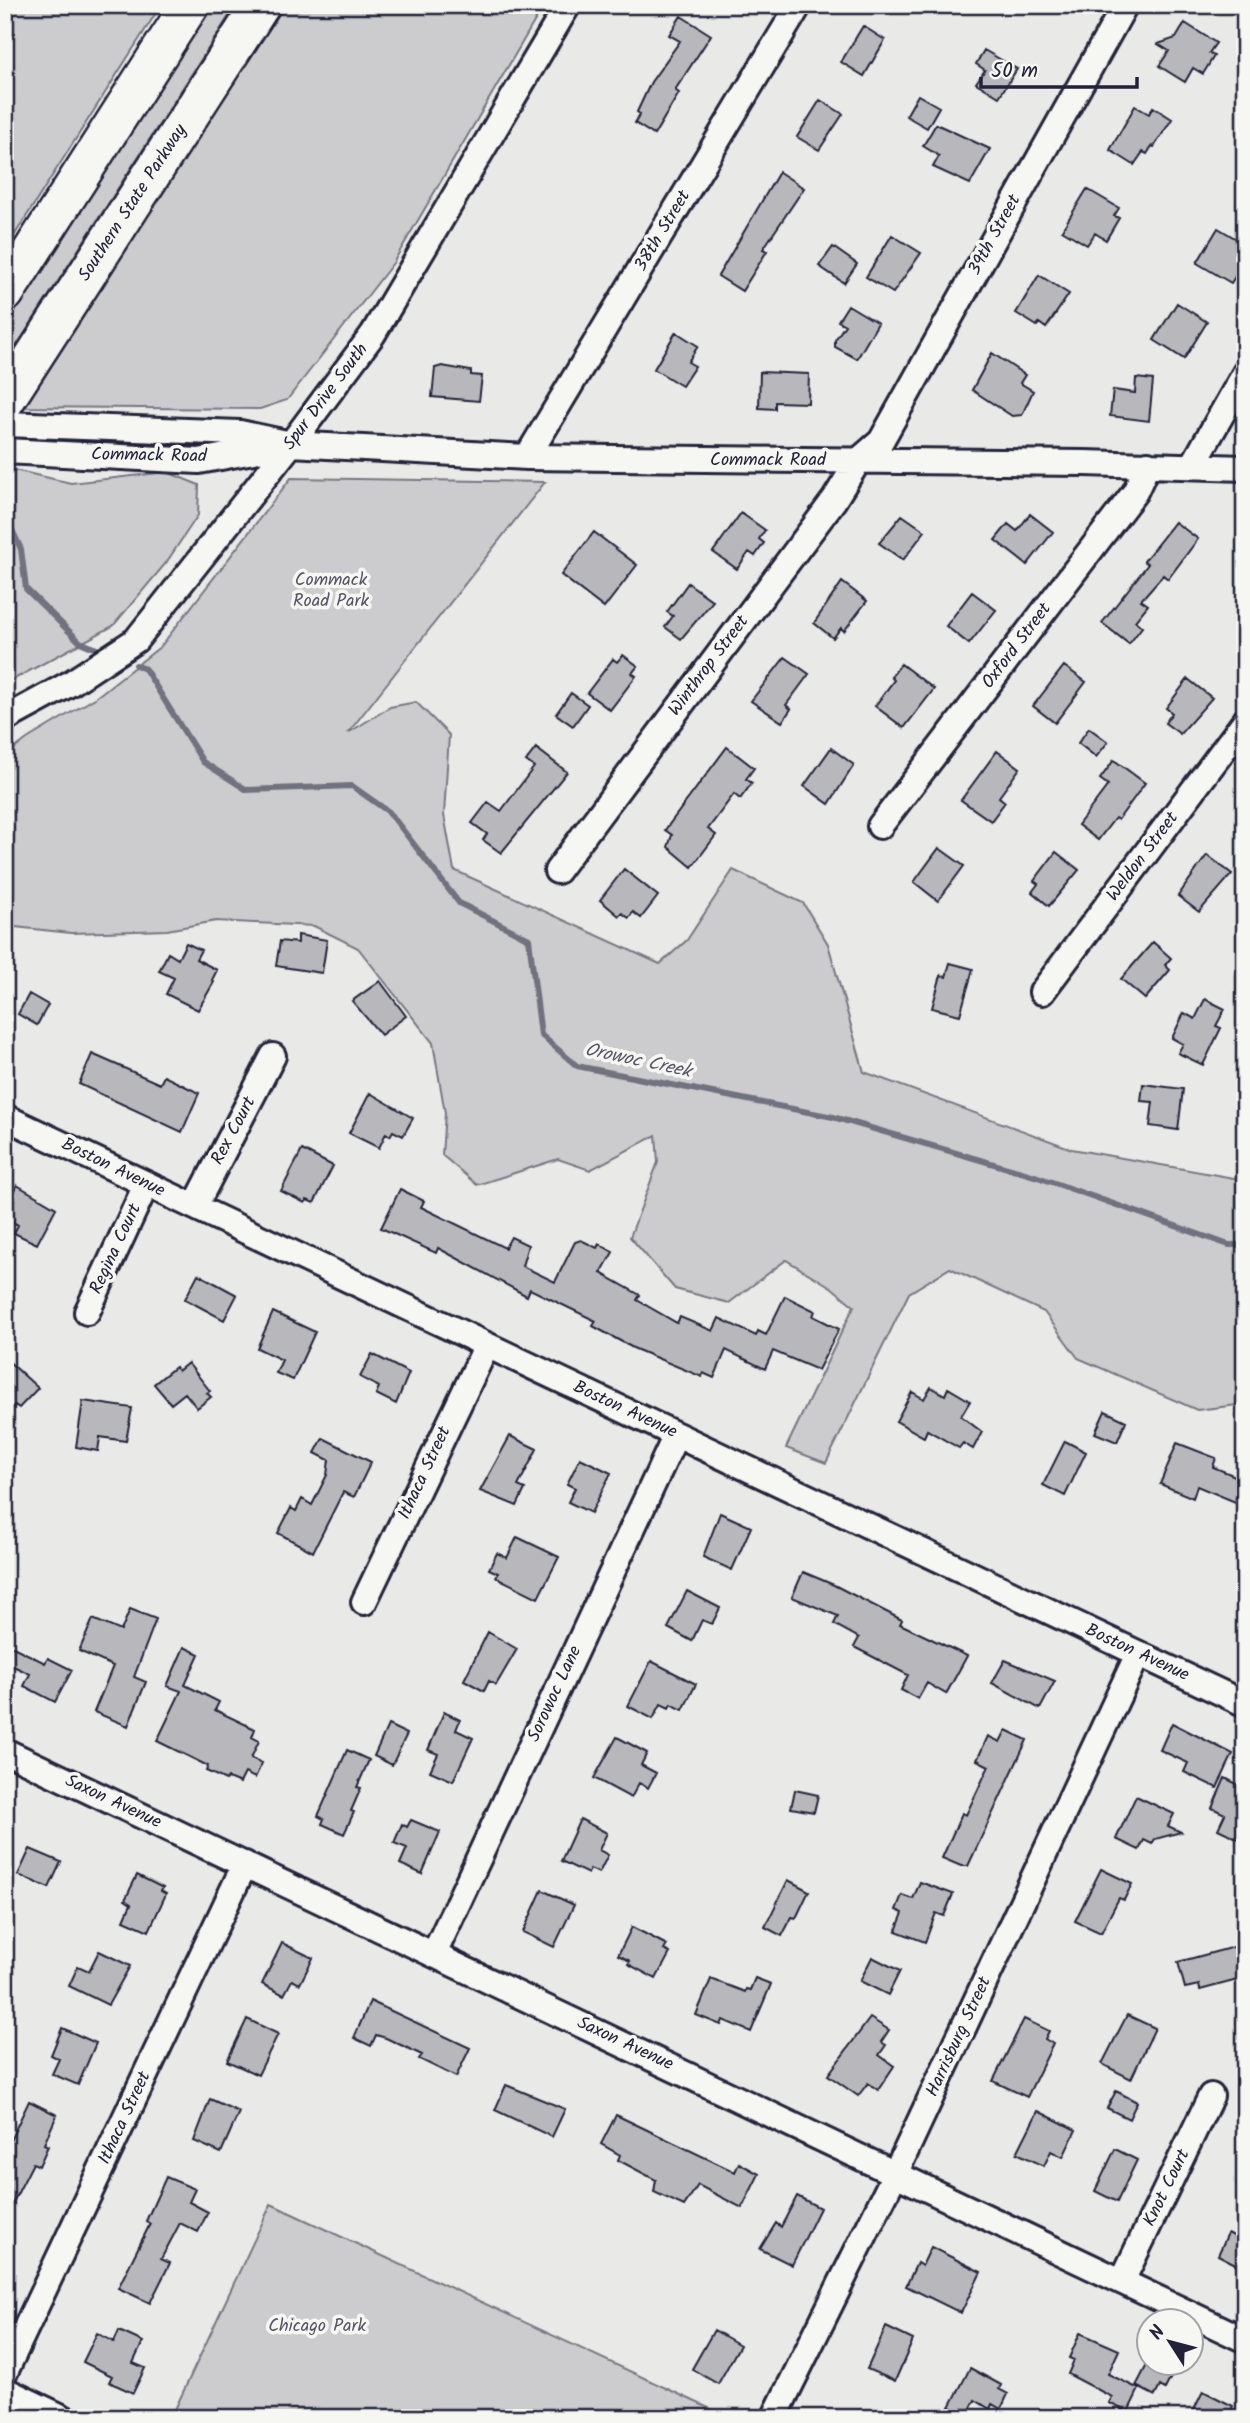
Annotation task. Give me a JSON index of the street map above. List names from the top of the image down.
{
  "streets": {
    "highway": ["Southern State Parkway"],
    "street": [
      "38th Street",
      "39th Street",
      "Spur Drive South",
      "Commack Road",
      "Oxford Street",
      "Winthrop Street",
      "Weldon Street",
      "Rex Court",
      "Boston Avenue",
      "Regina Court",
      "Ithaca Street",
      "Sorowoc Lane",
      "Saxon Avenue",
      "Harrisburg Street",
      "Knot Court"
    ]
  },
  "crossings": [
    ["Southern State Parkway", "Commack Road"],
    ["38th Street", "Commack Road"],
    ["39th Street", "Commack Road"],
    ["39th Street", "Winthrop Street"],
    ["Spur Drive South", "Commack Road"],
    ["Commack Road", "Oxford Street"],
    ["Commack Road", "Winthrop Street"],
    ["Rex Court", "Boston Avenue"],
    ["Boston Avenue", "Regina Court"],
    ["Boston Avenue", "Ithaca Street"],
    ["Boston Avenue", "Sorowoc Lane"],
    ["Boston Avenue", "Harrisburg Street"],
    ["Ithaca Street", "Saxon Avenue"],
    ["Sorowoc Lane", "Saxon Avenue"],
    ["Saxon Avenue", "Harrisburg Street"],
    ["Saxon Avenue", "Knot Court"]
  ],
  "water": ["Orowoc Creek"],
  "parks": ["Commack Road Park", "Chicago Park"],
  "scale_bar": "50 m",
  "north": "top left"
}
